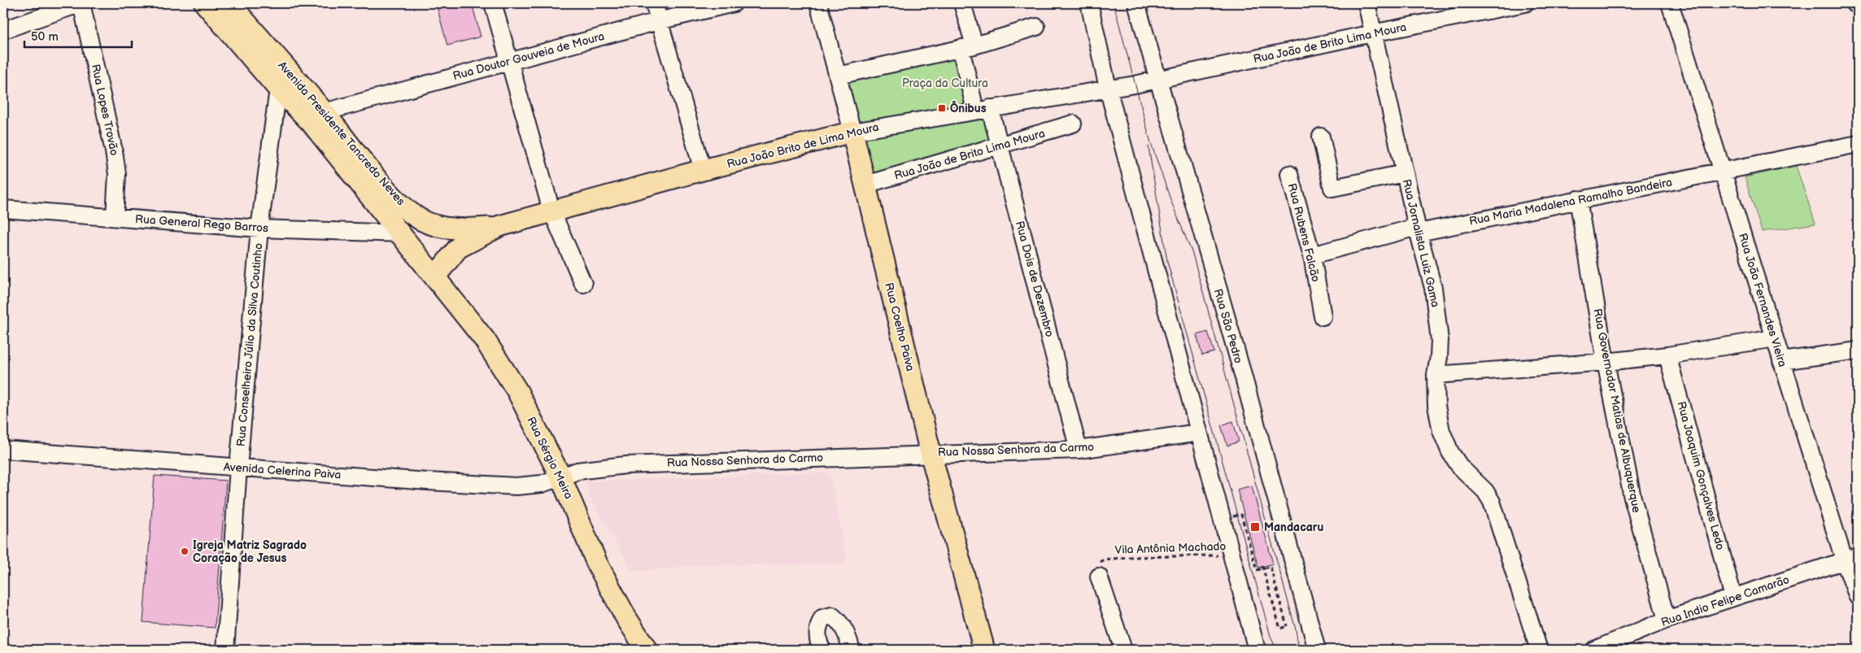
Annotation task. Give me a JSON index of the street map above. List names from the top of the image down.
{
  "streets": {
    "main road": [
      "Avenida Presidente Tancredo Neves",
      "Rua João Brito de Lima Moura",
      "Rua Coelho Paiva",
      "Rua Sérgio Meira"
    ],
    "street": [
      "Rua João de Brito Lima Moura",
      "Rua Doutor Gouveia de Moura",
      "Rua Lopes Trovão",
      "Rua Maria Madalena Ramalho Bandeira",
      "Rua General Rego Barros",
      "Rua Rubens Falcão",
      "Rua Jornalista Luiz Gama",
      "Rua Dois de Dezembro",
      "Rua João Fernandes Vieira",
      "Rua São Pedro",
      "Rua Conselheiro Júlio da Silva Coutinho",
      "Rua Governador Matias de Albuquerque",
      "Rua Nossa Senhora da Carmo",
      "Rua Nossa Senhora do Carmo",
      "Avenida Celerina Paiva",
      "Rua Joaquim Gonçalves Ledo",
      "Rua Indio Felipe Camarão"
    ],
    "path": ["Vila Antônia Machado"]
  },
  "crossings": [
    ["Rua João de Brito Lima Moura", "Rua João Brito de Lima Moura"],
    ["Rua João de Brito Lima Moura", "Rua Jornalista Luiz Gama"],
    ["Rua João de Brito Lima Moura", "Rua Dois de Dezembro"],
    ["Rua João de Brito Lima Moura", "Rua São Pedro"],
    ["Rua João de Brito Lima Moura", "Rua Coelho Paiva"],
    ["Rua Doutor Gouveia de Moura", "Avenida Presidente Tancredo Neves"],
    ["Rua Lopes Trovão", "Rua General Rego Barros"],
    ["Avenida Presidente Tancredo Neves", "Rua João Brito de Lima Moura"],
    ["Avenida Presidente Tancredo Neves", "Rua General Rego Barros"],
    ["Avenida Presidente Tancredo Neves", "Rua Conselheiro Júlio da Silva Coutinho"],
    ["Avenida Presidente Tancredo Neves", "Rua Sérgio Meira"],
    ["Rua João Brito de Lima Moura", "Rua Dois de Dezembro"],
    ["Rua João Brito de Lima Moura", "Rua Coelho Paiva"],
    ["Rua Maria Madalena Ramalho Bandeira", "Rua Rubens Falcão"],
    ["Rua Maria Madalena Ramalho Bandeira", "Rua Jornalista Luiz Gama"],
    ["Rua Maria Madalena Ramalho Bandeira", "Rua João Fernandes Vieira"],
    ["Rua Maria Madalena Ramalho Bandeira", "Rua Governador Matias de Albuquerque"],
    ["Rua General Rego Barros", "Rua Conselheiro Júlio da Silva Coutinho"],
    ["Rua Dois de Dezembro", "Rua Nossa Senhora da Carmo"],
    ["Rua João Fernandes Vieira", "Rua Indio Felipe Camarão"],
    ["Rua Coelho Paiva", "Rua Nossa Senhora da Carmo"],
    ["Rua Coelho Paiva", "Rua Nossa Senhora do Carmo"],
    ["Rua Conselheiro Júlio da Silva Coutinho", "Avenida Celerina Paiva"],
    ["Rua Governador Matias de Albuquerque", "Rua Indio Felipe Camarão"],
    ["Rua Nossa Senhora da Carmo", "Rua Nossa Senhora do Carmo"],
    ["Rua Sérgio Meira", "Rua Nossa Senhora do Carmo"],
    ["Rua Sérgio Meira", "Avenida Celerina Paiva"],
    ["Rua Nossa Senhora do Carmo", "Avenida Celerina Paiva"],
    ["Rua Joaquim Gonçalves Ledo", "Rua Indio Felipe Camarão"]
  ],
  "parks": ["Praça da Cultura"],
  "places": {
    "transit": ["Ônibus", "Mandacaru"],
    "other": ["Igreja Matriz Sagrado Coração de Jesus"]
  },
  "scale_bar": "50 m"
}
